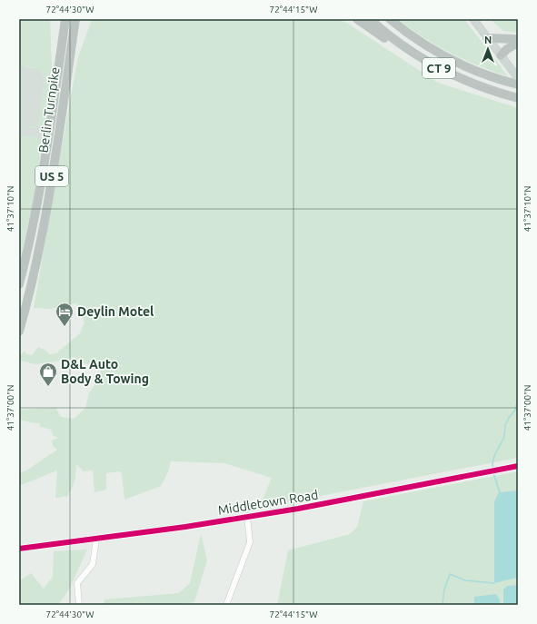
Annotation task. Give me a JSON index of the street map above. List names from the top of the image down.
{
  "streets": {
    "highway": ["CT 9", "Berlin Turnpike", "US 5"],
    "street": ["Middletown Road"]
  },
  "places": {
    "hotel": ["Deylin Motel"],
    "shop": ["D&L Auto Body & Towing"]
  },
  "north": "top",
  "coordinates": [
    "72°44'30\"W",
    "72°44'15\"W",
    "41°37'10\"N",
    "41°37'00\"N"
  ]
}
